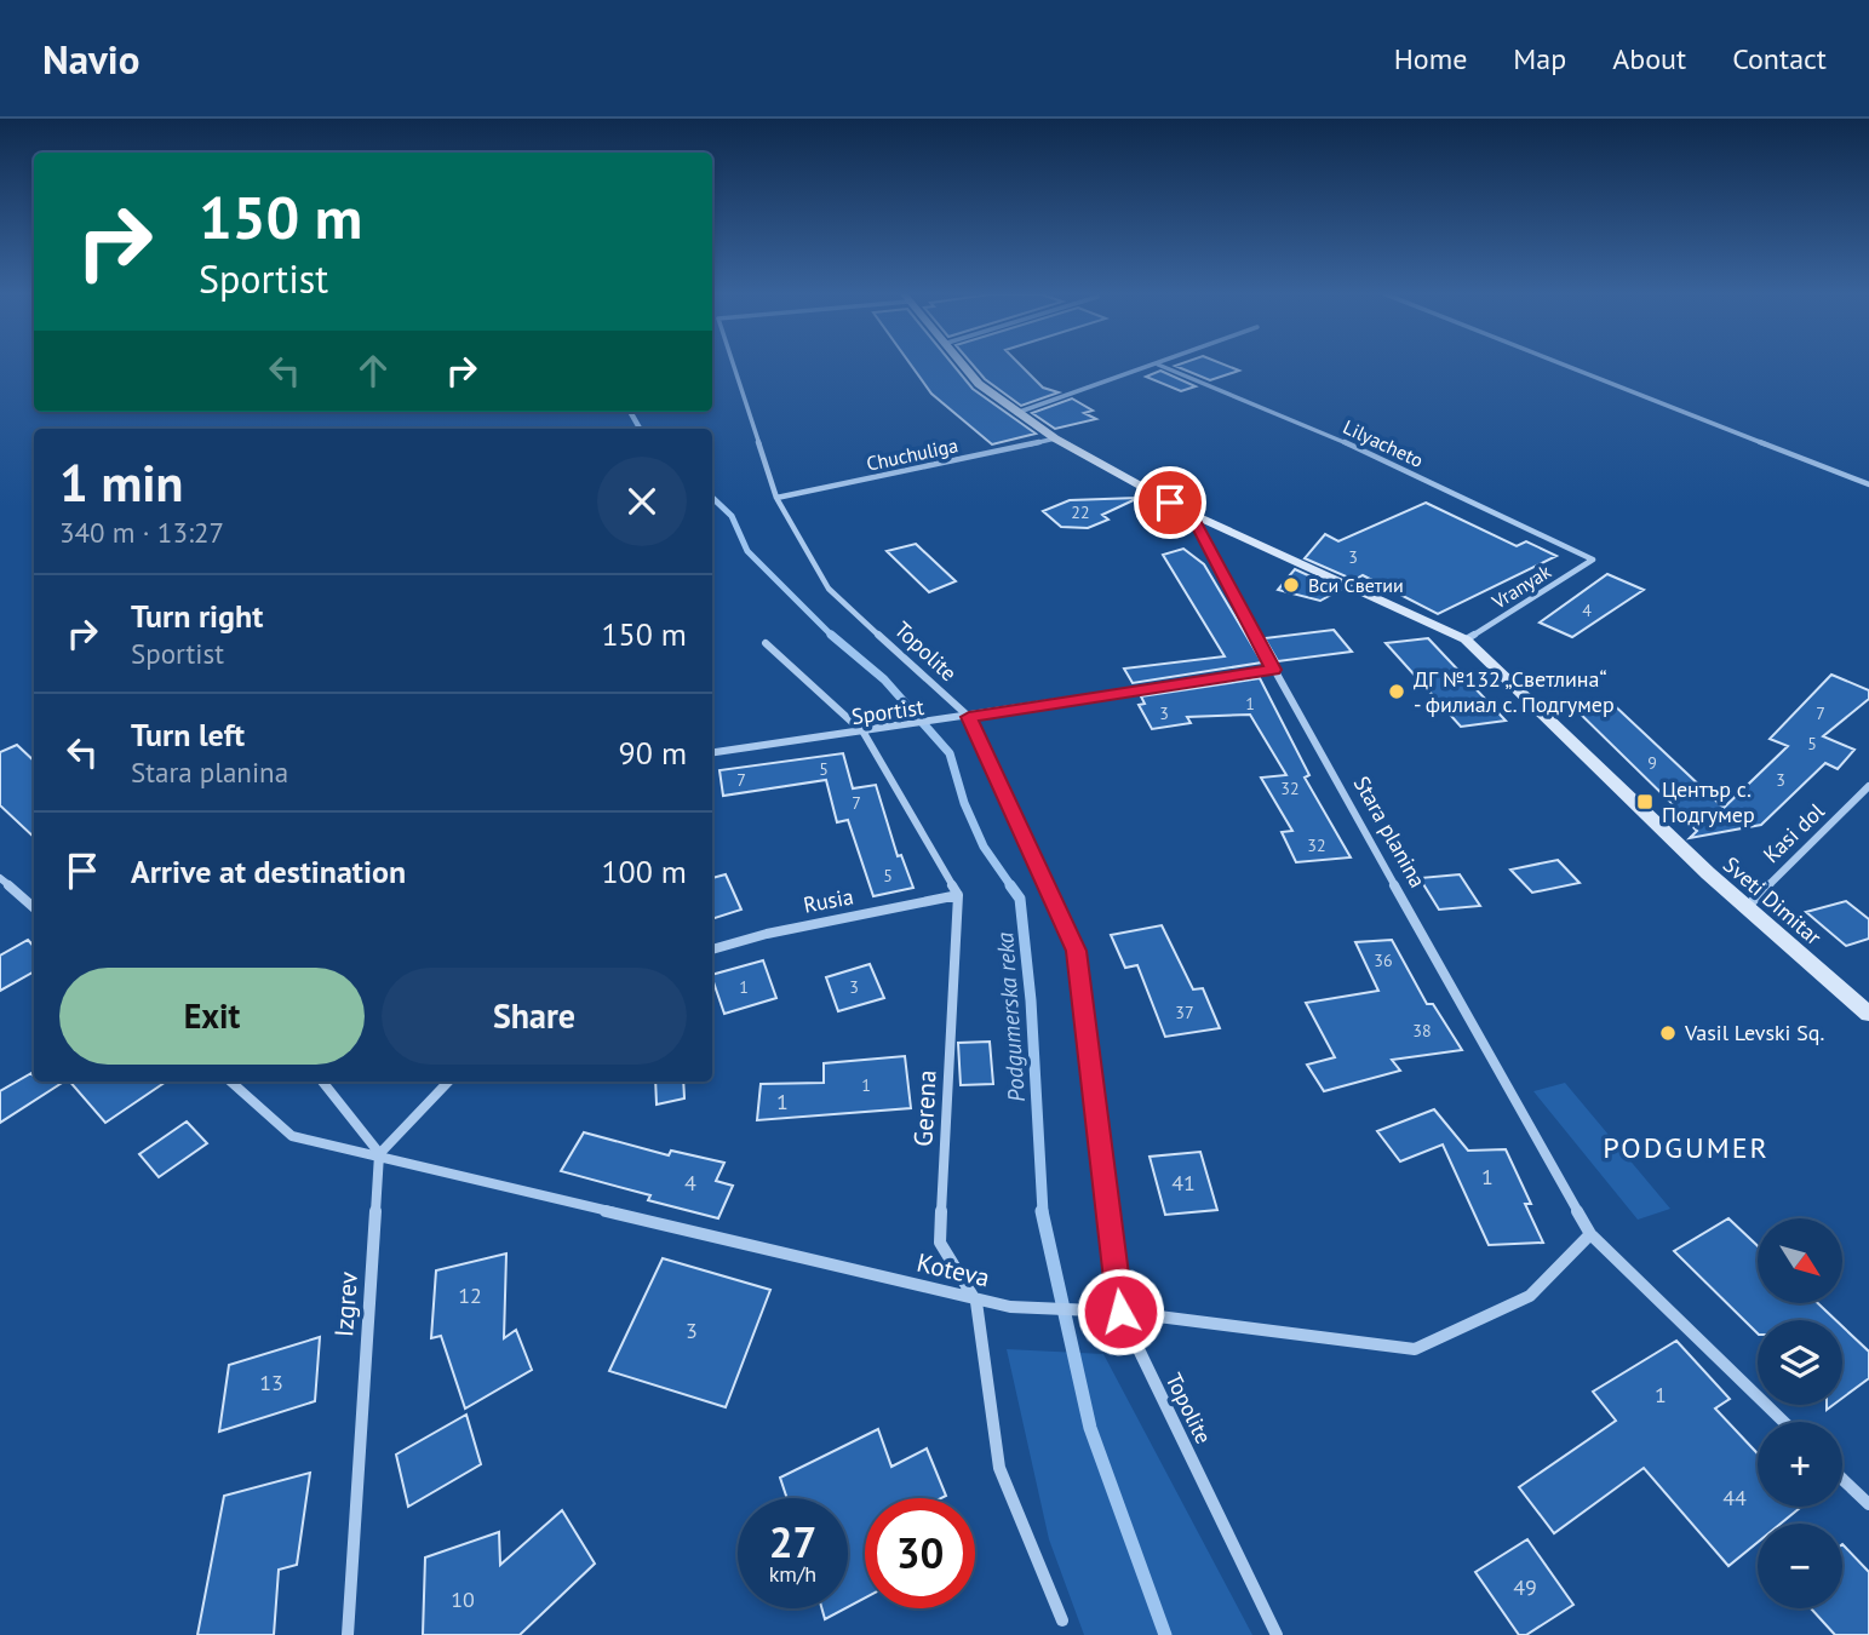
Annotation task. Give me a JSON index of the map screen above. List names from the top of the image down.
{
  "streets": {
    "street": [
      "Lilyacheto",
      "Chuchuliga",
      "Vranyak",
      "Topolite",
      "Sportist",
      "Stara planina",
      "Kasi dol",
      "Rusia",
      "Sveti Dimitar",
      "Gerena",
      "Koteva",
      "Izgrev"
    ]
  },
  "crossings": [
    ["Lilyacheto", "Vranyak"],
    ["Chuchuliga", "Topolite"],
    ["Vranyak", "Sveti Dimitar"],
    ["Topolite", "Sportist"],
    ["Topolite", "Koteva"],
    ["Sportist", "Stara planina"],
    ["Stara planina", "Sveti Dimitar"],
    ["Stara planina", "Koteva"],
    ["Kasi dol", "Sveti Dimitar"],
    ["Rusia", "Gerena"],
    ["Gerena", "Koteva"],
    ["Koteva", "Izgrev"]
  ],
  "districts": ["PODGUMER"],
  "water": ["Podgumerska reka"],
  "places": {
    "other": ["Вси Светии", "ДГ №132 „Светлина“ - филиал с. Подгумер", "Vasil Levski Sq."],
    "transit": ["Център с. Подгумер"]
  },
  "house_numbers": [
    "22",
    "3",
    "4",
    "1",
    "3",
    "7",
    "5",
    "9",
    "5",
    "7",
    "3",
    "32",
    "7",
    "32",
    "5",
    "36",
    "1",
    "3",
    "37",
    "38",
    "1",
    "1",
    "1",
    "4",
    "41",
    "12",
    "3",
    "13",
    "1",
    "44",
    "49",
    "10"
  ],
  "north": "bottom right",
  "page": {
    "header": "Navio",
    "nav": [
      "Home",
      "Map",
      "About",
      "Contact"
    ],
    "turn": ["150 m", "Sportist"],
    "heading": ["1 min", "340 m · 13:27"],
    "list": [
      {
        "name": "Turn right",
        "note": "Sportist",
        "value": "150 m"
      },
      {
        "name": "Turn left",
        "note": "Stara planina",
        "value": "90 m"
      },
      {
        "name": "Arrive at destination",
        "value": "100 m"
      }
    ],
    "buttons": ["Exit", "Share"],
    "map_buttons": ["+", "−"],
    "speed": "27 km/h",
    "limit": "30"
  }
}
